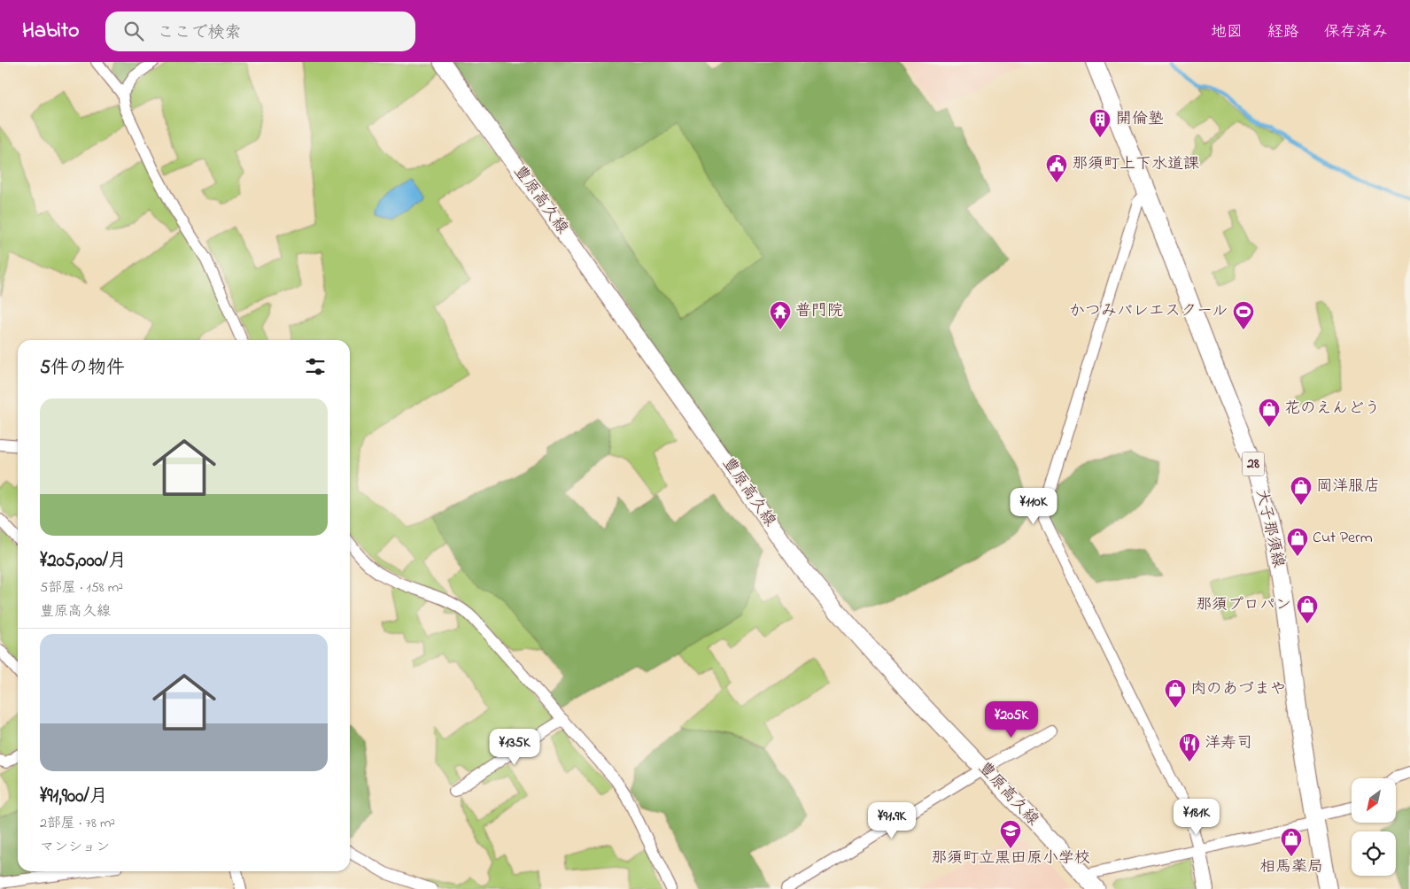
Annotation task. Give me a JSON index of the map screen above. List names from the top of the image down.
{
  "streets": {
    "main road": ["豊原高久線", "28", "大子那須線"]
  },
  "places": {
    "building": ["開倫塾"],
    "public building": ["那須町上下水道課"],
    "temple": ["普門院"],
    "sports": ["かつみバレエスクール"],
    "shop": [
      "花のえんどう",
      "岡洋服店",
      "Cut Perm",
      "那須プロパン",
      "肉のあづまや",
      "相馬薬局"
    ],
    "restaurant": ["洋寿司"],
    "school or university": ["那須町立黒田原小学校"]
  },
  "north": "bottom left",
  "page": {
    "header": "Habito",
    "search": "ここで検索",
    "nav": ["地図", "経路", "保存済み"],
    "heading": "5件の物件",
    "list": [
      {
        "name": "¥205,000/月",
        "note": "5部屋 · 158 m² · 豊原高久線"
      },
      {
        "name": "¥91,900/月",
        "note": "2部屋 · 78 m² · マンション"
      }
    ],
    "price": [
      "¥110K",
      "¥205K",
      "¥135K",
      "¥181K",
      "¥91.9K"
    ]
  }
}
